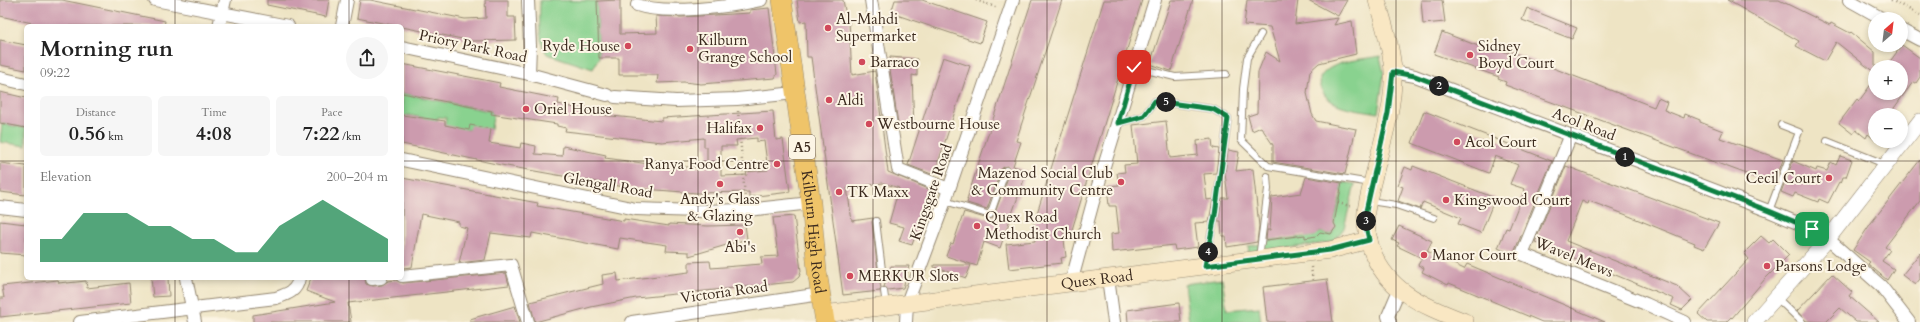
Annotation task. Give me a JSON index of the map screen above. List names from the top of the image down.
{
  "streets": {
    "main road": ["A5", "Kilburn High Road", "Quex Road"],
    "street": [
      "Priory Park Road",
      "Acol Road",
      "Glengall Road",
      "Kingsgate Road",
      "Wavel Mews",
      "Victoria Road"
    ]
  },
  "crossings": [
    ["Priory Park Road", "Kilburn High Road"],
    ["Acol Road", "Wavel Mews"],
    ["Glengall Road", "Kilburn High Road"],
    ["Kingsgate Road", "Quex Road"],
    ["Kilburn High Road", "Quex Road"],
    ["Kilburn High Road", "Victoria Road"]
  ],
  "places": [
    "Al-Mahdi Supermarket",
    "Ryde House",
    "Kilburn Grange School",
    "Sidney Boyd Court",
    "Barraco",
    "Aldi",
    "Oriel House",
    "Westbourne House",
    "Halifax",
    "Acol Court",
    "Ranya Food Centre",
    "Cecil Court",
    "Mazenod Social Club & Community Centre",
    "Andy's Glass & Glazing",
    "TK Maxx",
    "Kingswood Court",
    "Quex Road Methodist Church",
    "Abi's",
    "Manor Court",
    "Parsons Lodge",
    "MERKUR Slots"
  ],
  "north": "top right",
  "page": {
    "map_buttons": ["+", "−"],
    "heading": ["Morning run", "09:22"],
    "pins": [
      "2",
      "5",
      "1",
      "3",
      "4"
    ],
    "stats": [
      ["Distance", "0.56 km"],
      ["Time", "4:08"],
      ["Pace", "7:22 /km"]
    ],
    "chart": ["Elevation", "200–204 m"]
  }
}
